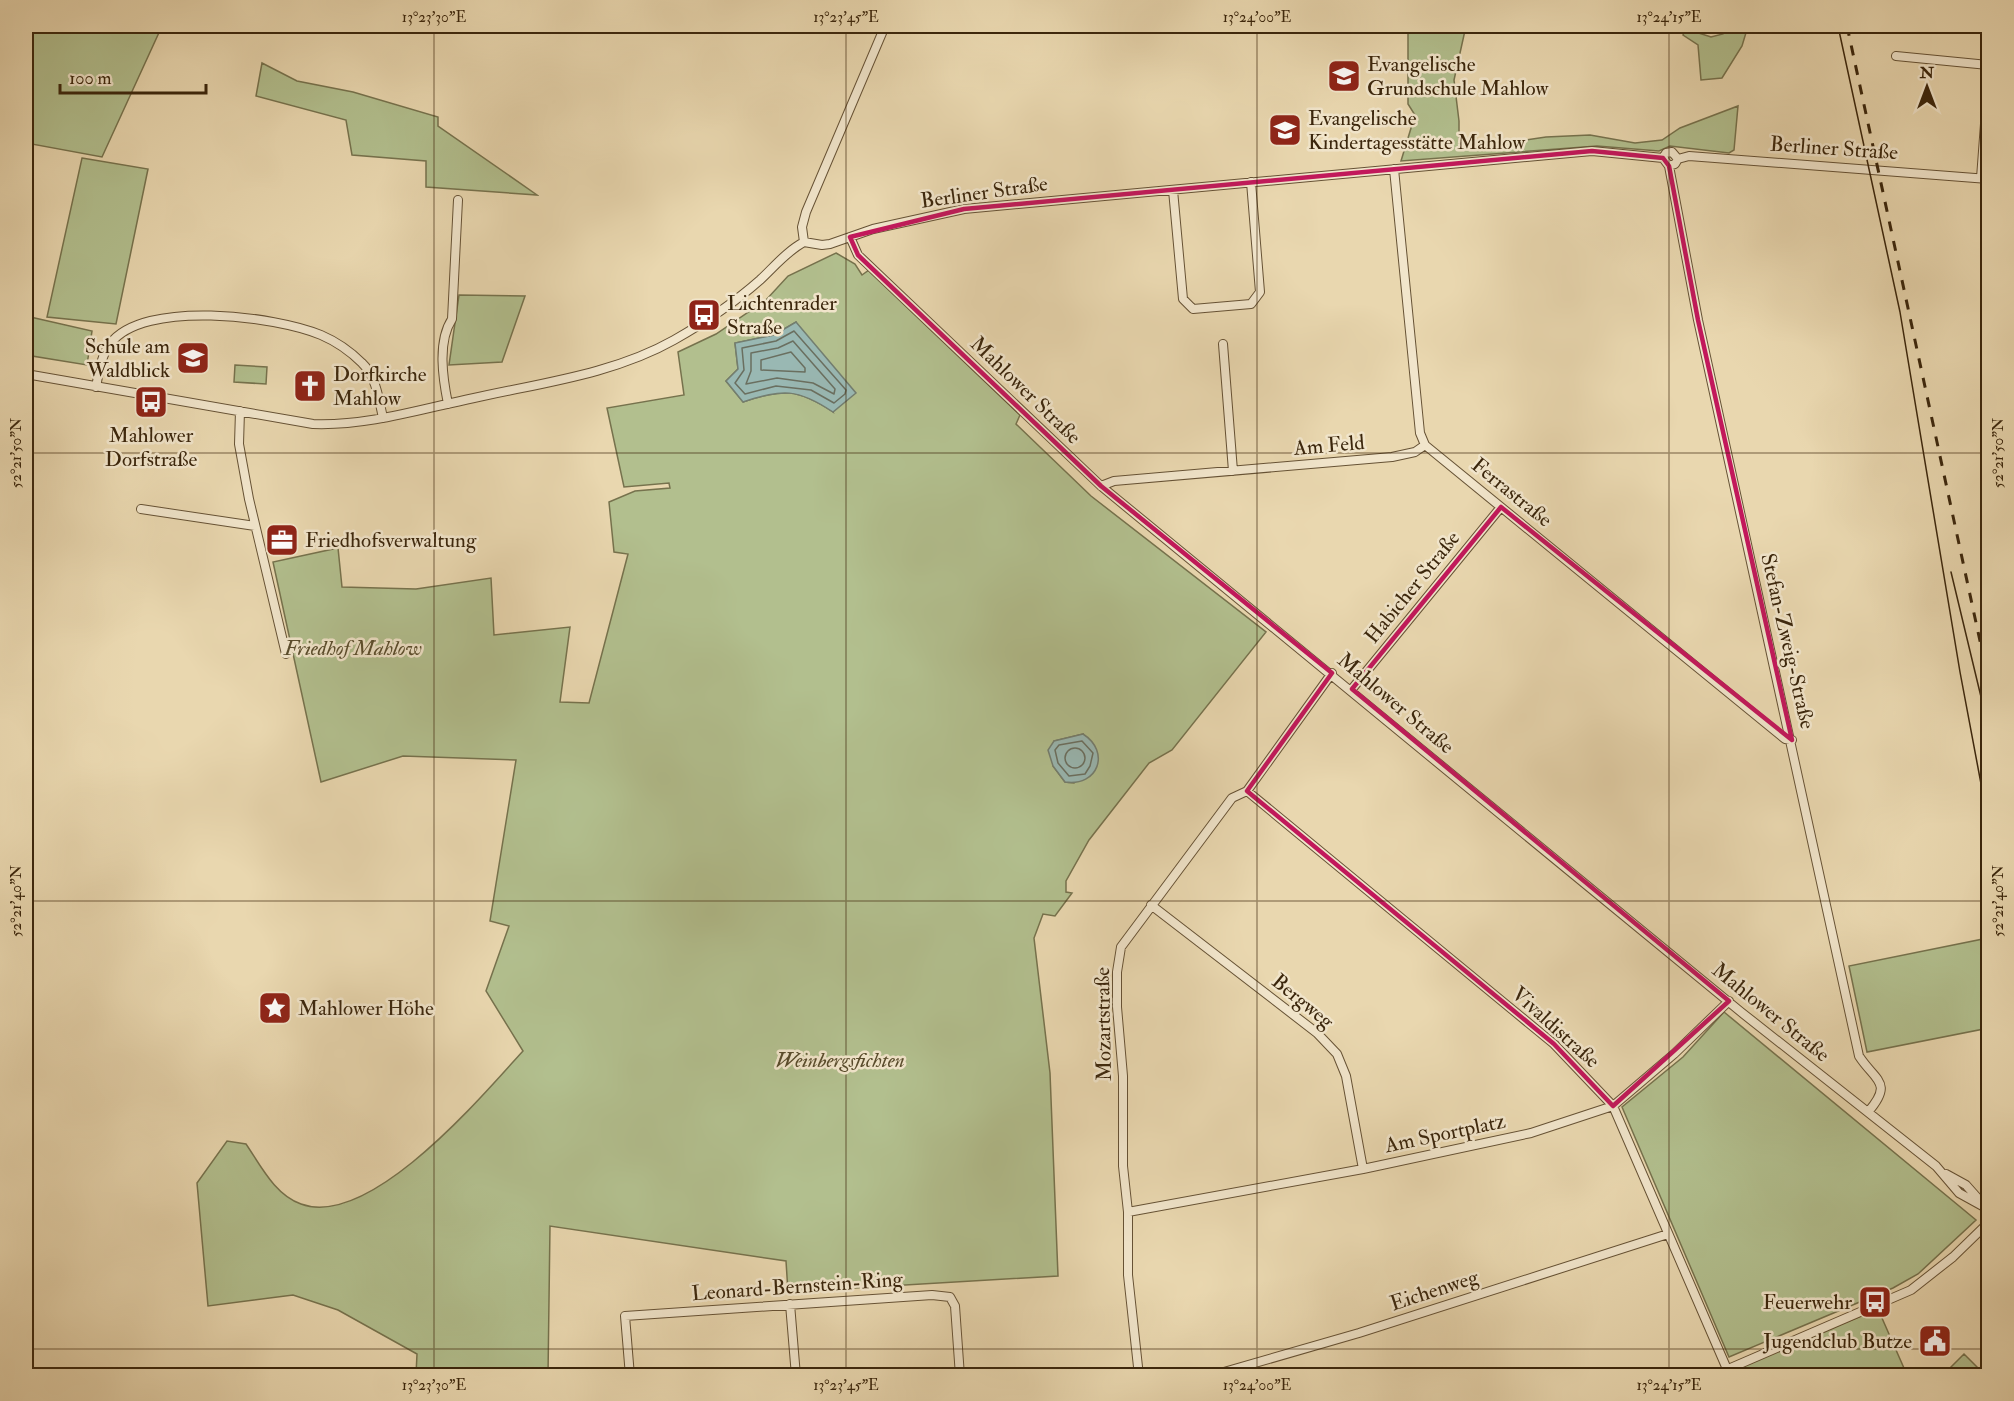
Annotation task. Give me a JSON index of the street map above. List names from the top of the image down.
{
  "streets": {
    "street": [
      "Berliner Straße",
      "Mahlower Straße",
      "Am Feld",
      "Ferrastraße",
      "Habicher Straße",
      "Stefan-Zweig-Straße",
      "Bergweg",
      "Mozartstraße",
      "Vivaldistraße",
      "Am Sportplatz",
      "Leonard-Bernstein-Ring",
      "Eichenweg"
    ]
  },
  "crossings": [
    ["Berliner Straße", "Mahlower Straße"],
    ["Berliner Straße", "Ferrastraße"],
    ["Berliner Straße", "Stefan-Zweig-Straße"],
    ["Mahlower Straße", "Am Feld"],
    ["Mahlower Straße", "Habicher Straße"],
    ["Mahlower Straße", "Stefan-Zweig-Straße"],
    ["Mahlower Straße", "Mozartstraße"],
    ["Mahlower Straße", "Am Sportplatz"],
    ["Am Feld", "Ferrastraße"],
    ["Ferrastraße", "Habicher Straße"],
    ["Ferrastraße", "Stefan-Zweig-Straße"],
    ["Bergweg", "Mozartstraße"],
    ["Bergweg", "Am Sportplatz"],
    ["Mozartstraße", "Vivaldistraße"],
    ["Mozartstraße", "Am Sportplatz"],
    ["Vivaldistraße", "Am Sportplatz"],
    ["Vivaldistraße", "Eichenweg"]
  ],
  "parks": ["Friedhof Mahlow", "Weinbergsfichten"],
  "places": {
    "school or university": ["Evangelische Grundschule Mahlow", "Evangelische Kindertagesstätte Mahlow", "Schule am Waldblick"],
    "bus stop": ["Lichtenrader Straße", "Mahlower Dorfstraße", "Feuerwehr"],
    "church": ["Dorfkirche Mahlow"],
    "office": ["Friedhofsverwaltung"],
    "place": ["Mahlower Höhe"],
    "public building": ["Jugendclub Butze"]
  },
  "scale_bar": "100 m",
  "north": "top",
  "coordinates": [
    "13°23'30\"E",
    "13°23'45\"E",
    "13°24'00\"E",
    "13°24'15\"E",
    "52°21'50\"N",
    "52°21'40\"N"
  ]
}
